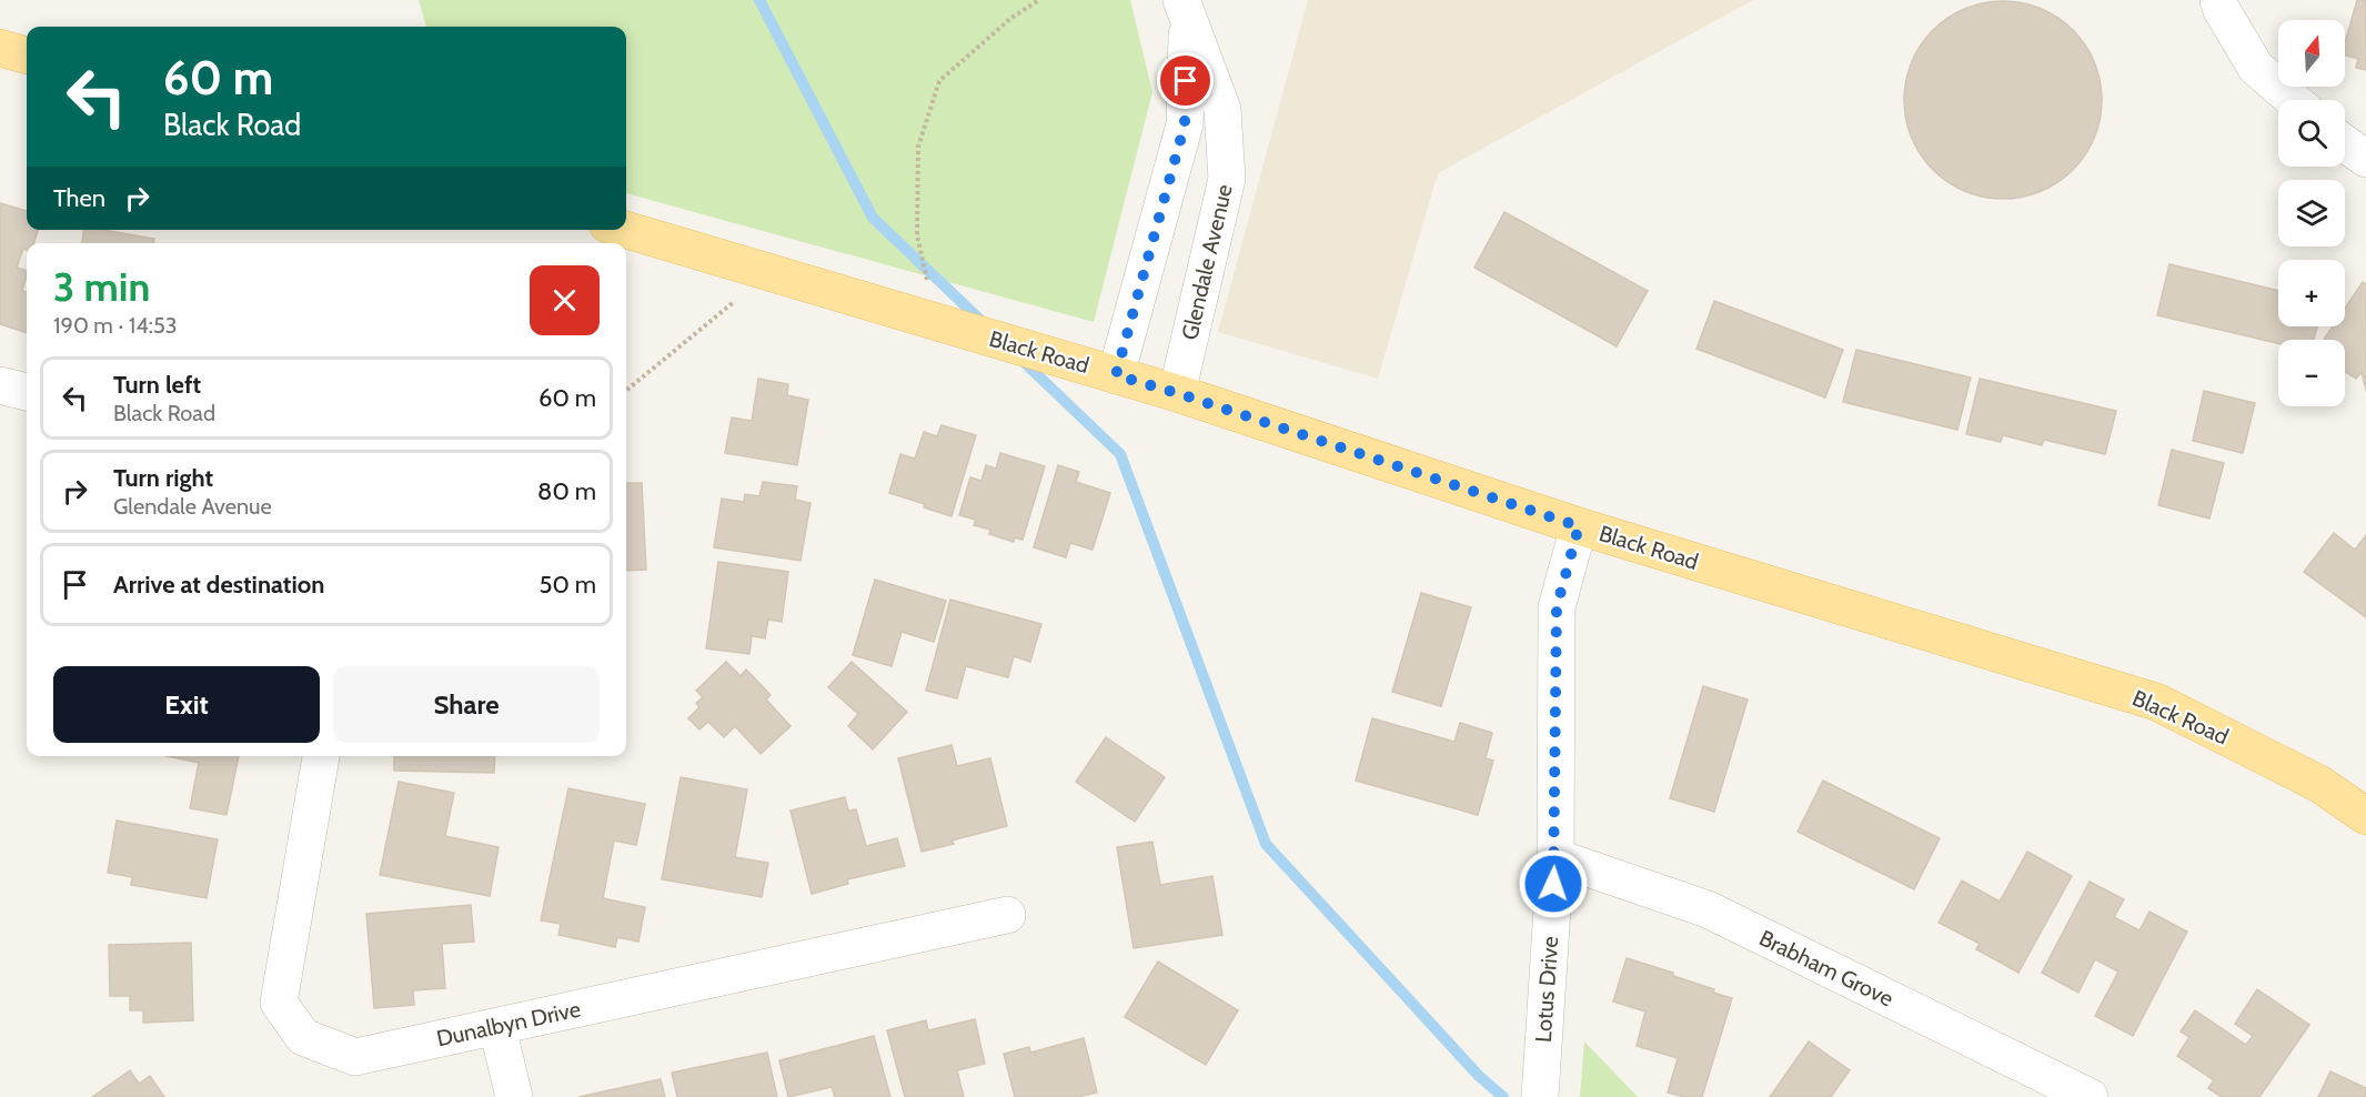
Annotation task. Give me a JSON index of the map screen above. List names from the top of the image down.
{
  "streets": {
    "main road": ["Black Road"],
    "street": [
      "Glendale Avenue",
      "Brabham Grove",
      "Lotus Drive",
      "Dunalbyn Drive"
    ]
  },
  "crossings": [
    ["Glendale Avenue", "Black Road"],
    ["Black Road", "Lotus Drive"],
    ["Brabham Grove", "Lotus Drive"]
  ],
  "north": "top",
  "page": {
    "map_buttons": ["+", "−"],
    "turn": ["60 m", "Black Road"],
    "then": "Then",
    "heading": ["3 min", "190 m · 14:53"],
    "list": [
      {
        "name": "Turn left",
        "note": "Black Road",
        "value": "60 m"
      },
      {
        "name": "Turn right",
        "note": "Glendale Avenue",
        "value": "80 m"
      },
      {
        "name": "Arrive at destination",
        "value": "50 m"
      }
    ],
    "buttons": ["Exit", "Share"]
  }
}
